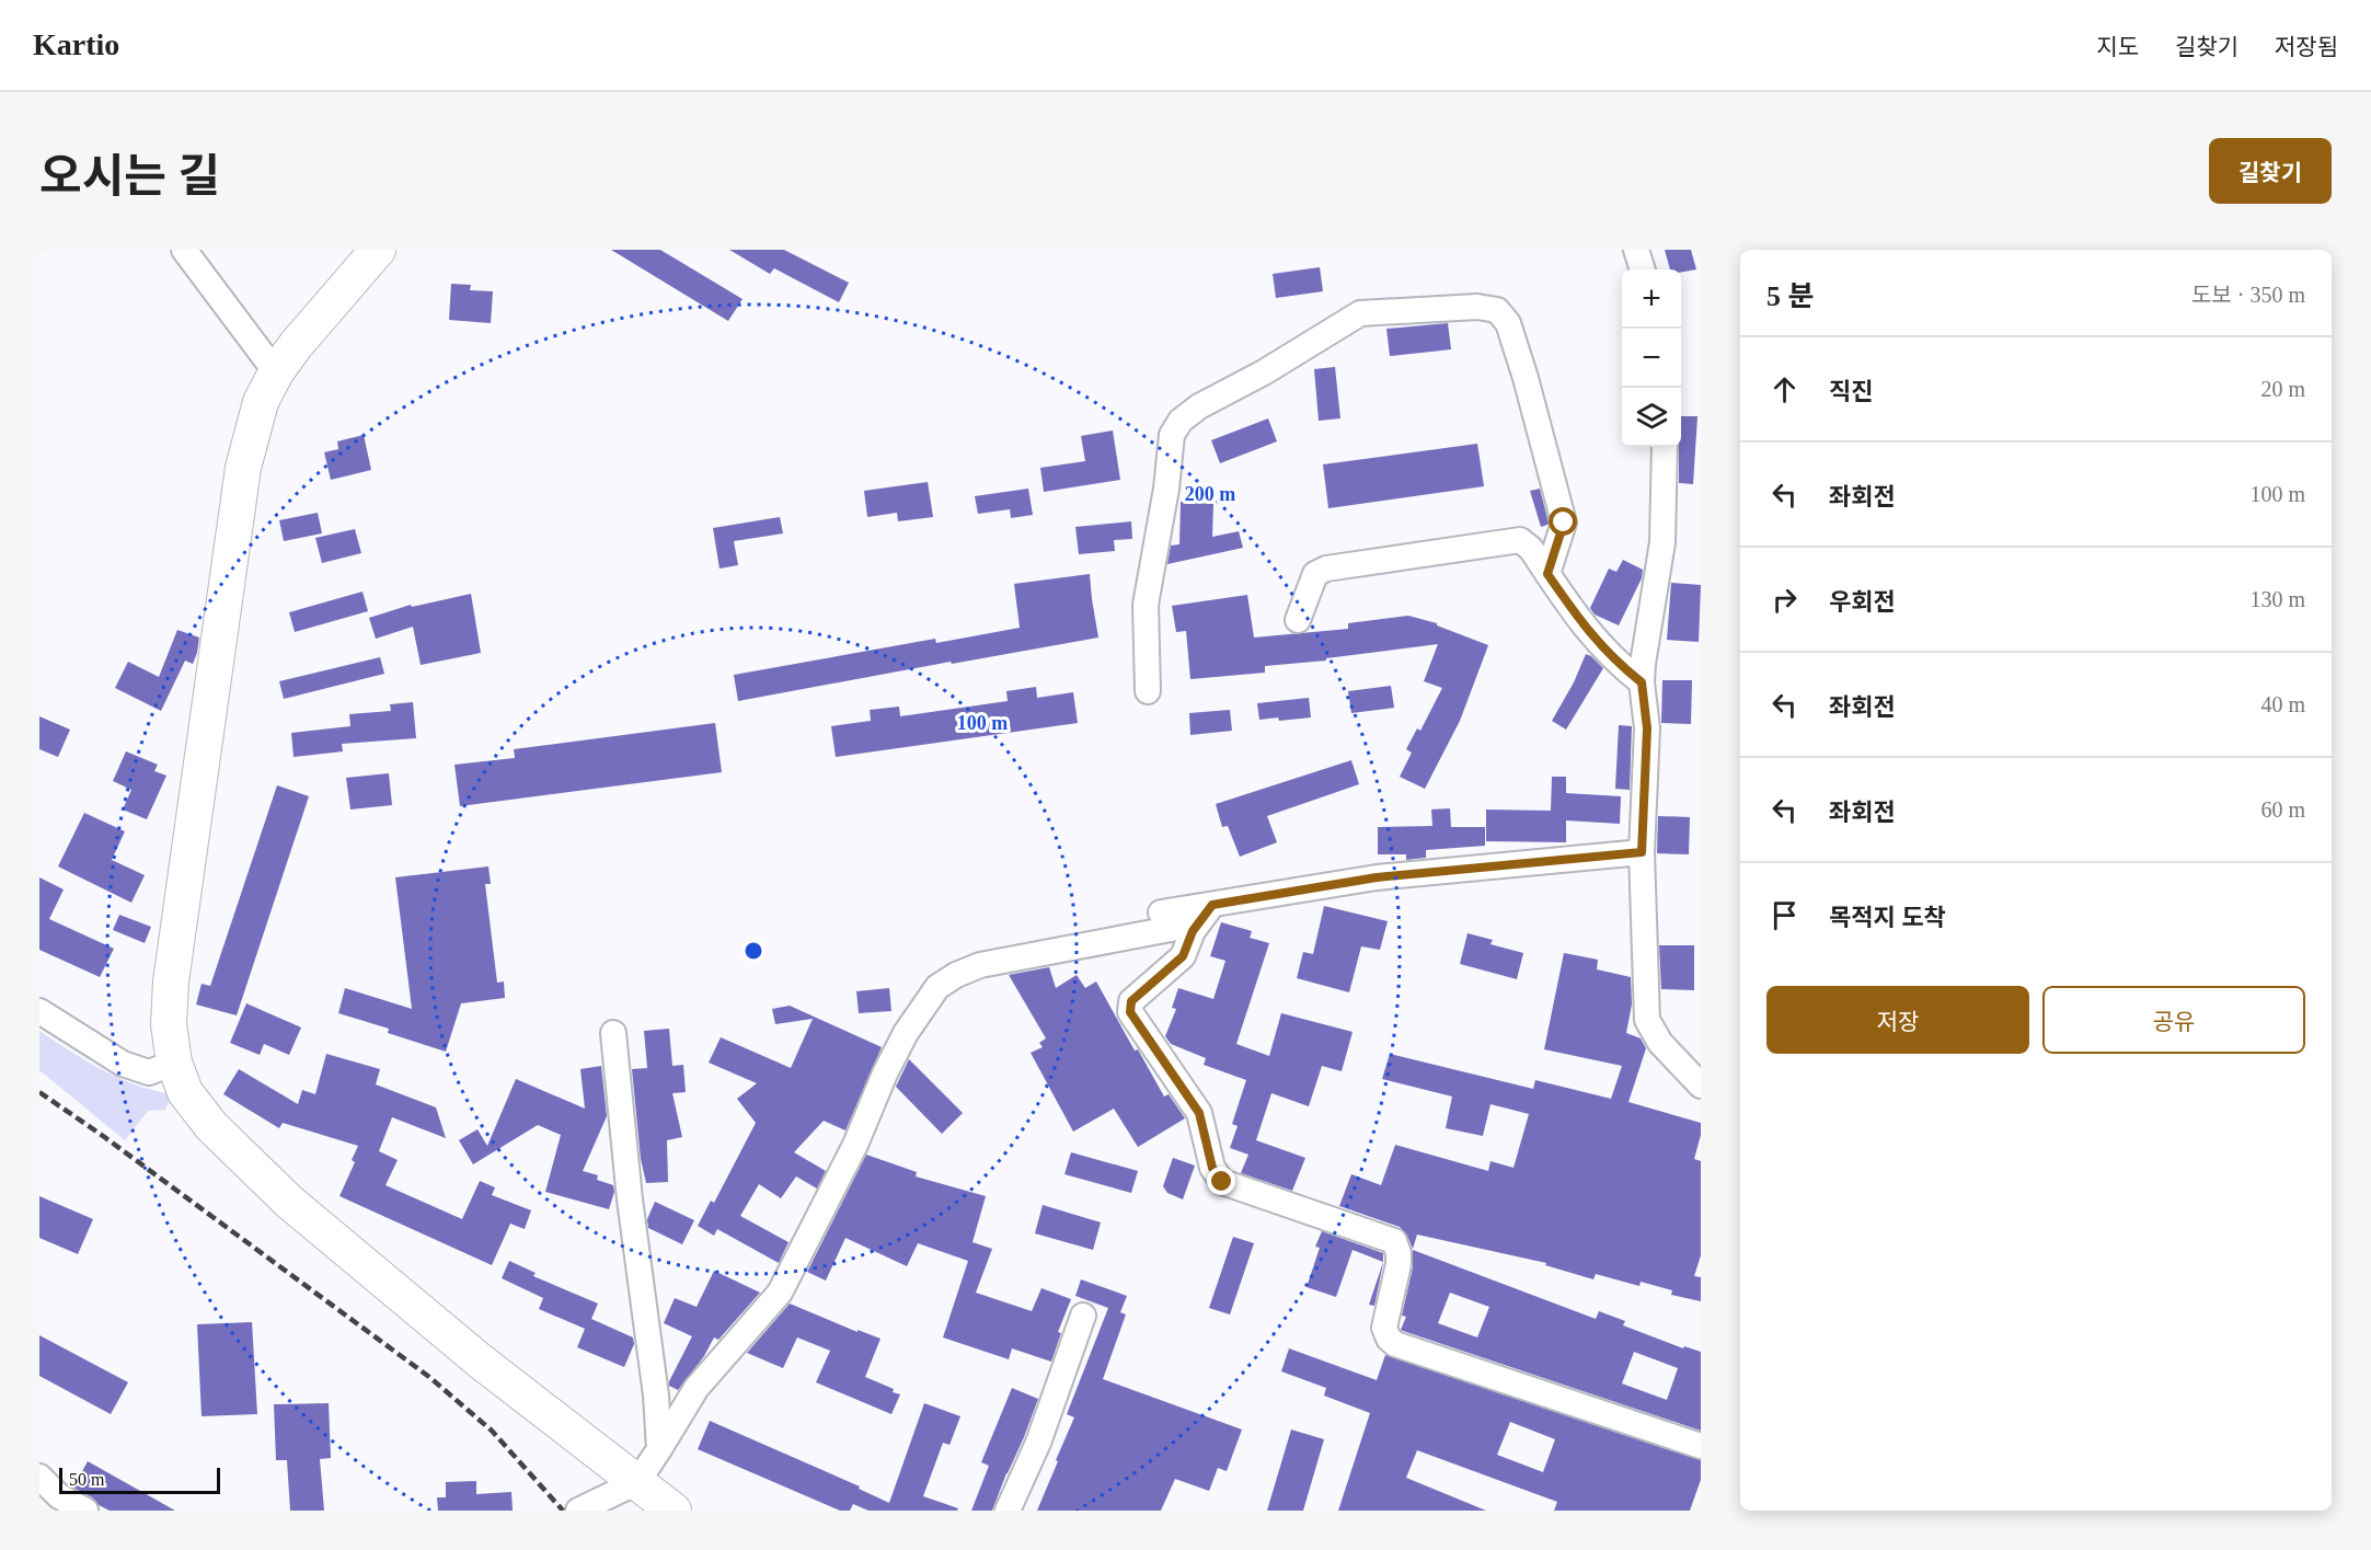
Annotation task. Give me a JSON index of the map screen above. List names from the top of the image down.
{
  "scale_bar": "50 m",
  "page": {
    "header": "Kartio",
    "nav": ["지도", "길찾기", "저장됨"],
    "title": "오시는 길",
    "buttons": [
      "길찾기",
      ["저장", "공유"]
    ],
    "heading": ["5 분", "도보 · 350 m"],
    "map_buttons": ["+", "−"],
    "list": [
      ["직진", "20 m"],
      ["좌회전", "100 m"],
      ["우회전", "130 m"],
      ["좌회전", "40 m"],
      ["좌회전", "60 m"],
      "목적지 도착"
    ],
    "scale": "50 m"
  },
  "rings": ["200 m", "100 m"]
}
